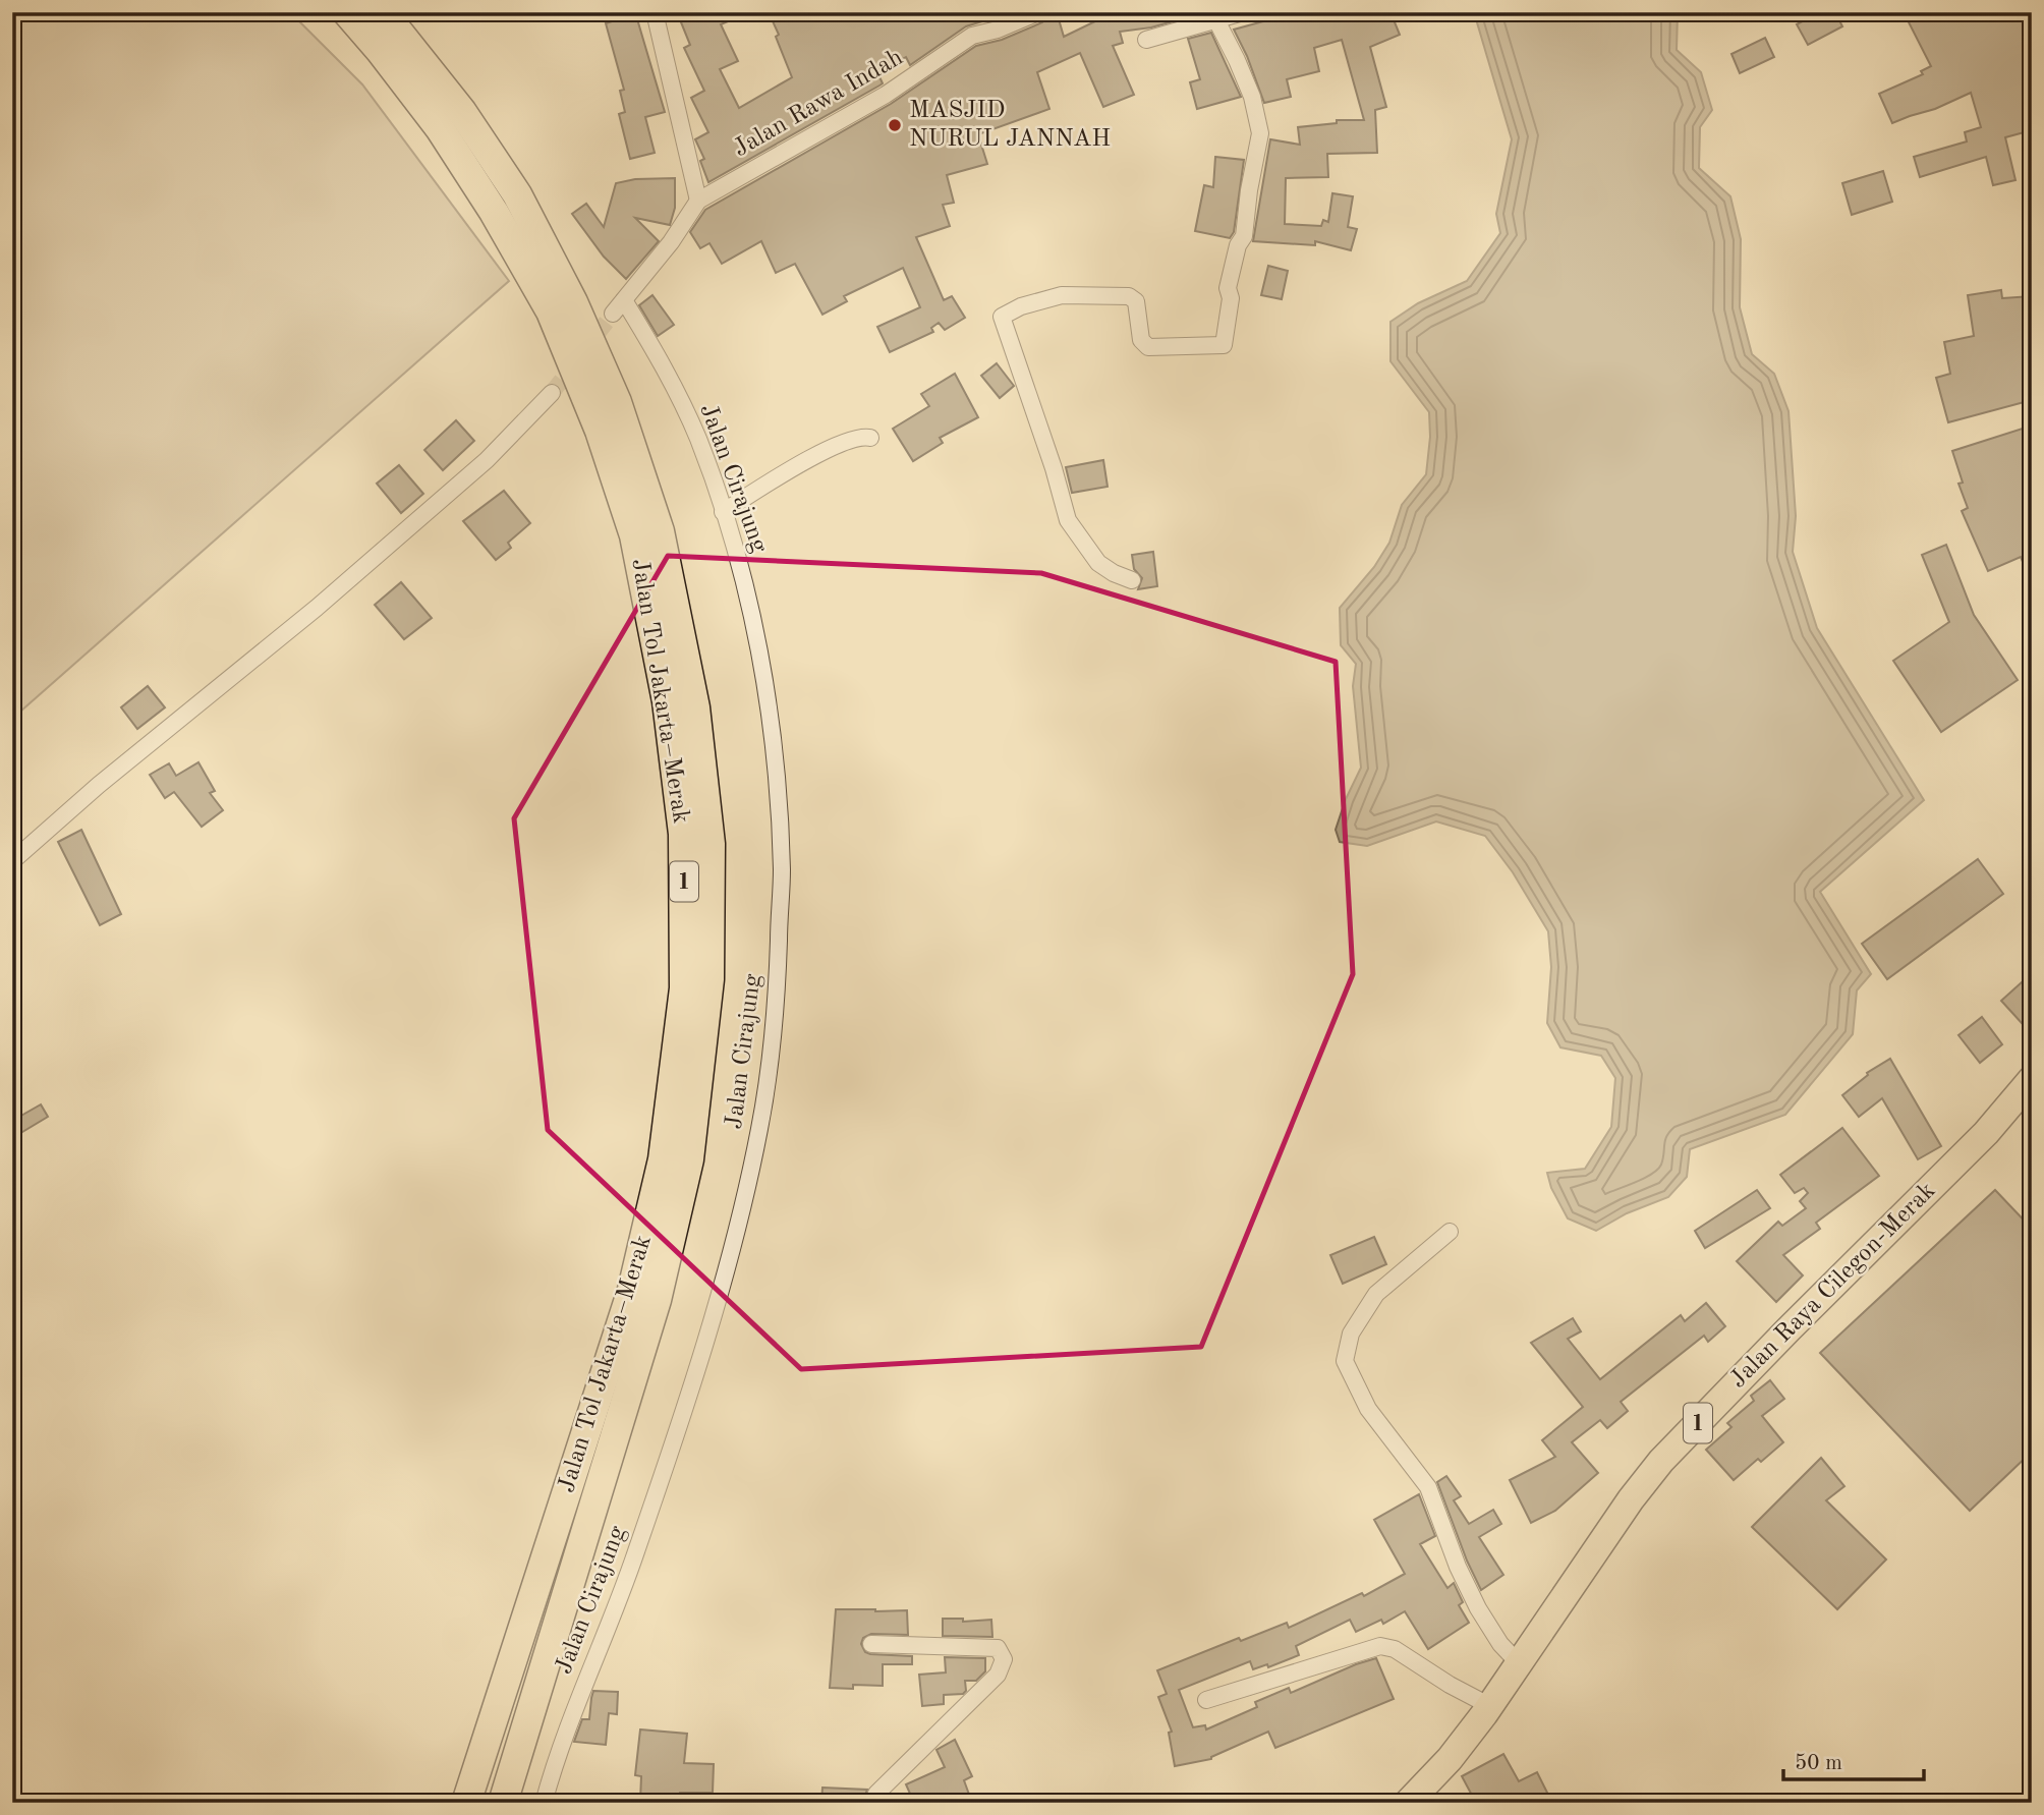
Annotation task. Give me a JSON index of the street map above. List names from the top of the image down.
{
  "streets": {
    "highway": ["Jalan Tol Jakarta–Merak", "1", "Jalan Raya Cilegon-Merak"],
    "street": ["Jalan Rawa Indah", "Jalan Cirajung"]
  },
  "places": ["MASJID NURUL JANNAH"],
  "scale_bar": "50 m"
}
